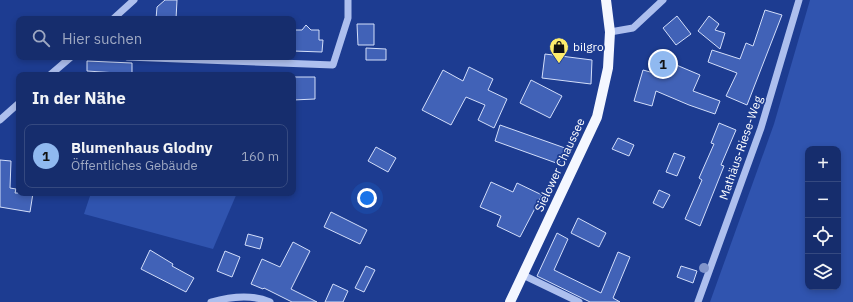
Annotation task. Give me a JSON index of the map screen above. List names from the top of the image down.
{
  "streets": {
    "main road": ["Sielower Chaussee"],
    "street": ["Mathäus-Riese-Weg"]
  },
  "places": {
    "shop": ["bilgro"]
  },
  "page": {
    "search": "Hier suchen",
    "pins": "1",
    "heading": "In der Nähe",
    "list": [
      {
        "mark": "1",
        "name": "Blumenhaus Glodny",
        "note": "Öffentliches Gebäude",
        "value": "160 m"
      }
    ],
    "map_buttons": ["+", "−"]
  }
}
